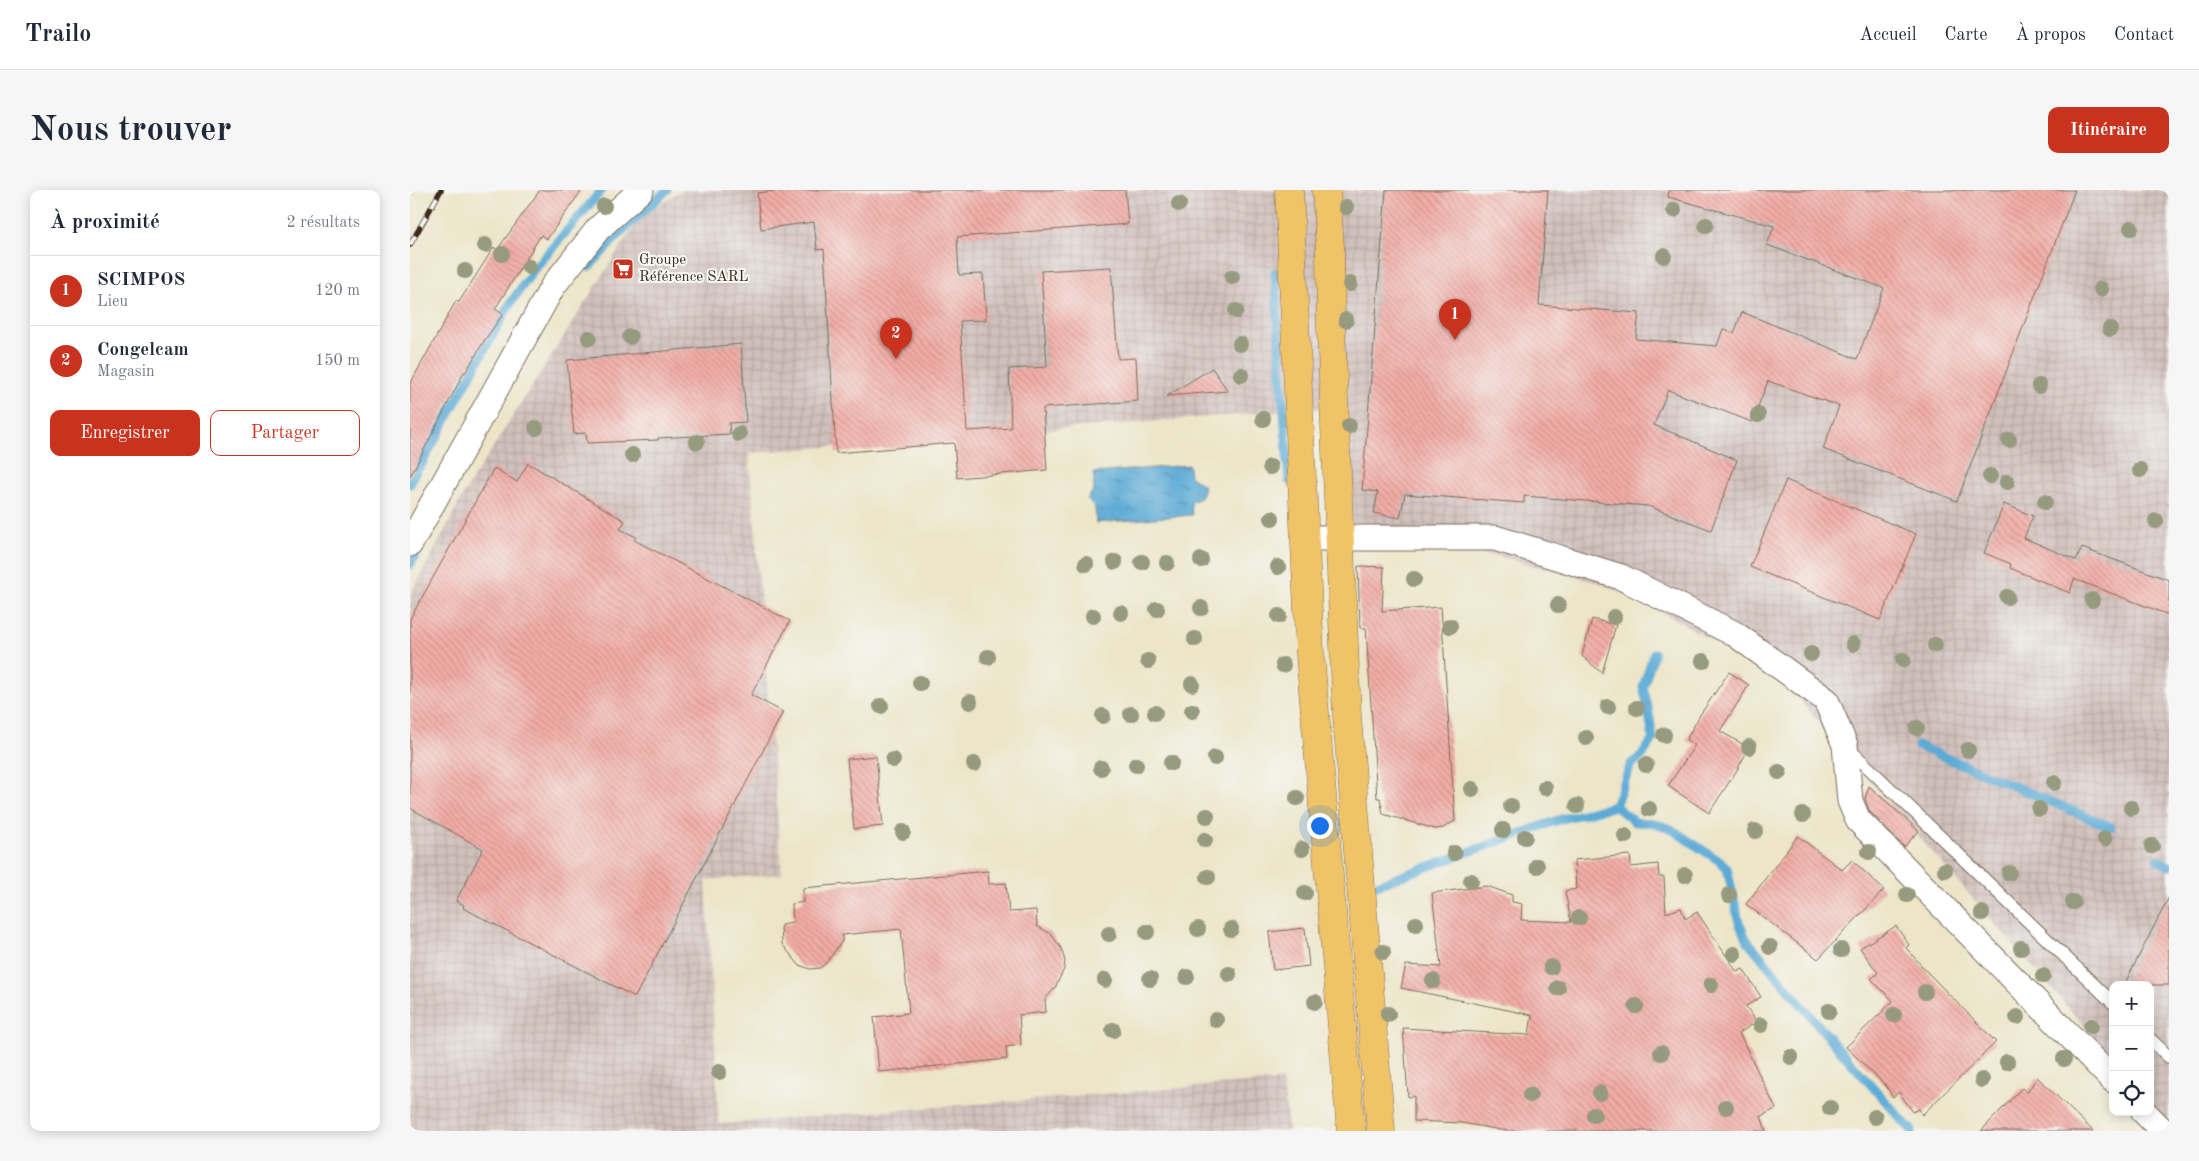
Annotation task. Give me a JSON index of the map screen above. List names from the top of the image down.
{
  "places": {
    "supermarket": ["Groupe Référence SARL"]
  },
  "page": {
    "header": "Trailo",
    "nav": [
      "Accueil",
      "Carte",
      "À propos",
      "Contact"
    ],
    "buttons": [
      "Itinéraire",
      ["Enregistrer", "Partager"]
    ],
    "title": "Nous trouver",
    "heading": ["À proximité", "2 résultats"],
    "list": [
      {
        "mark": "1",
        "name": "SCIMPOS",
        "note": "Lieu",
        "value": "120 m"
      },
      {
        "mark": "2",
        "name": "Congelcam",
        "note": "Magasin",
        "value": "150 m"
      }
    ],
    "pins": ["1", "2"],
    "map_buttons": ["+", "−"]
  }
}
